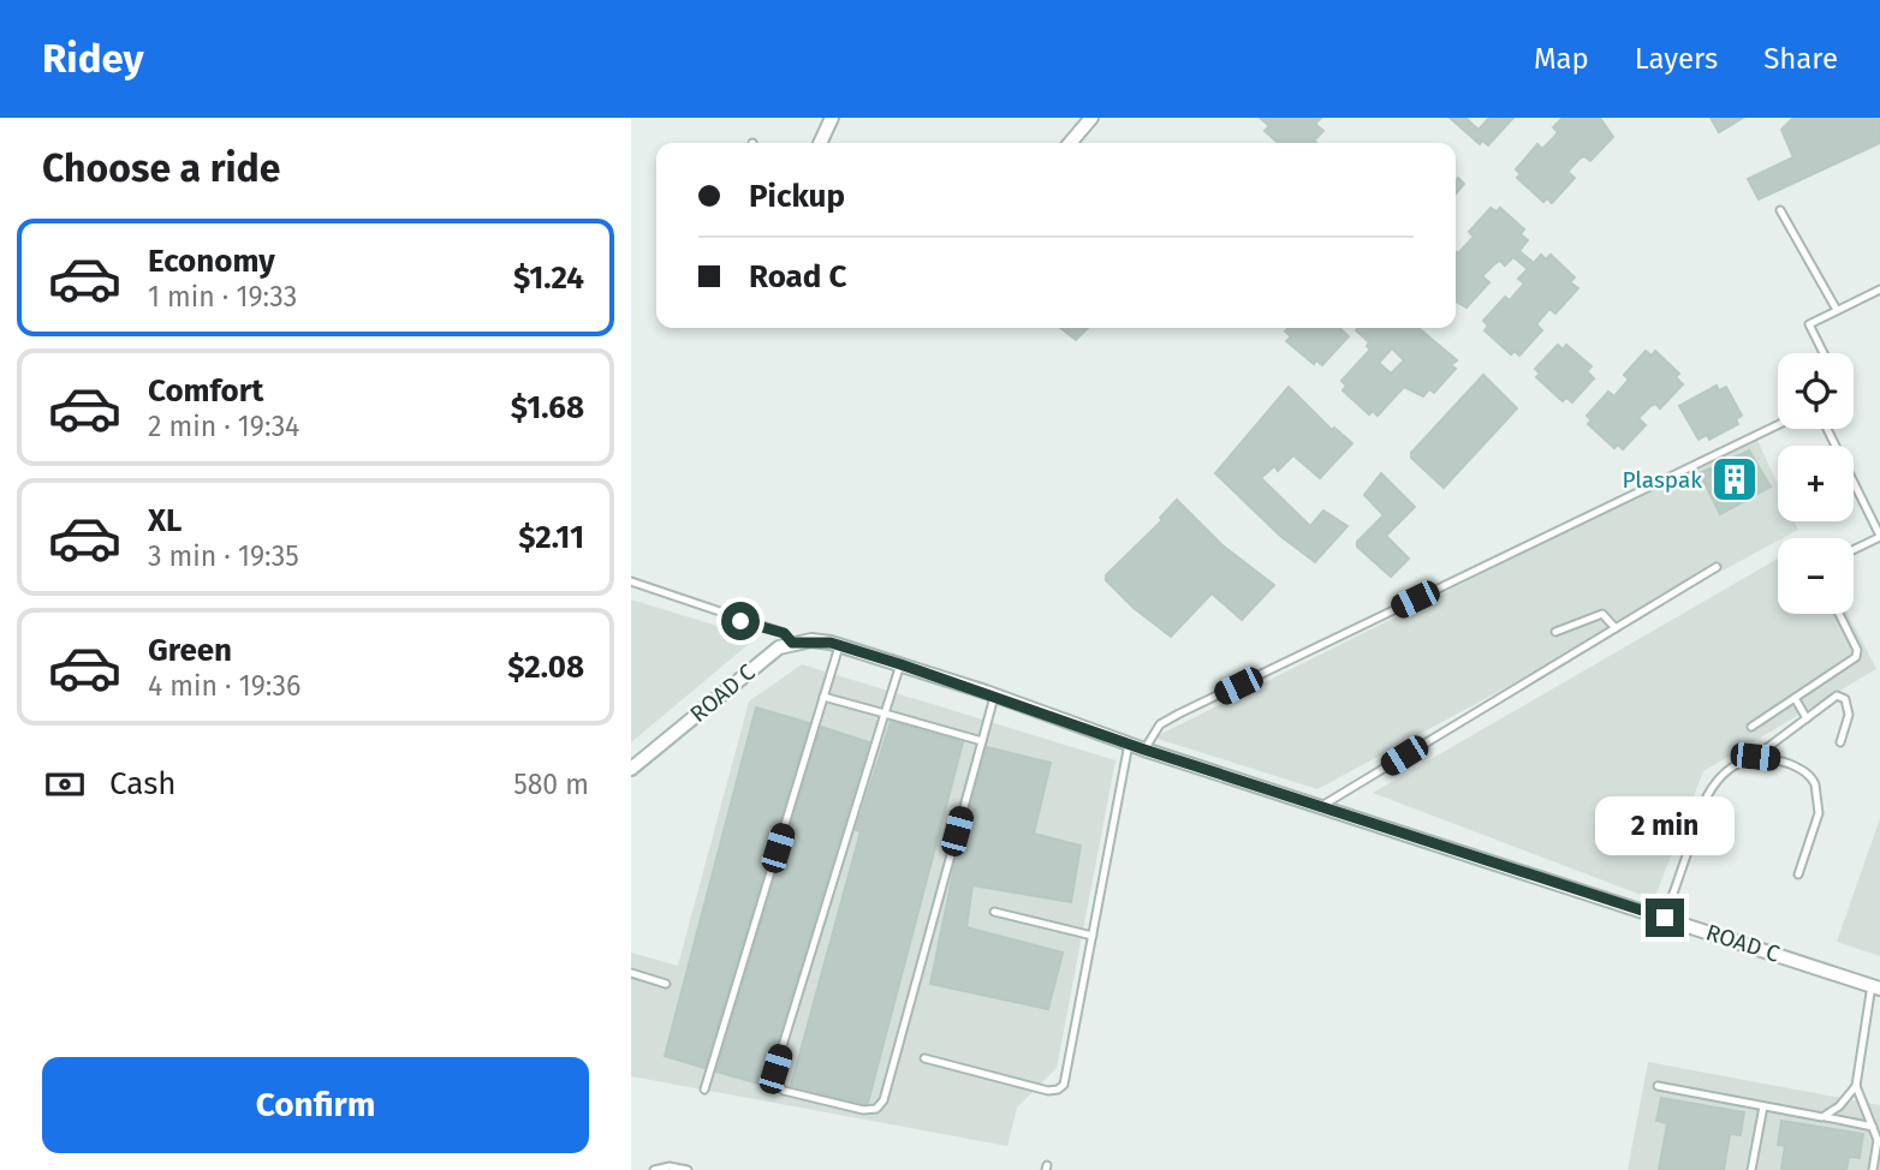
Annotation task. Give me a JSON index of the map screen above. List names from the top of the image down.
{
  "streets": {
    "street": ["ROAD C"]
  },
  "places": {
    "building": ["Plaspak"]
  },
  "page": {
    "header": "Ridey",
    "nav": ["Map", "Layers", "Share"],
    "heading": "Choose a ride",
    "banner": ["Pickup", "Road C"],
    "list": [
      {
        "name": "Economy",
        "note": "1 min · 19:33",
        "value": "$1.24"
      },
      {
        "name": "Comfort",
        "note": "2 min · 19:34",
        "value": "$1.68"
      },
      {
        "name": "XL",
        "note": "3 min · 19:35",
        "value": "$2.11"
      },
      {
        "name": "Green",
        "note": "4 min · 19:36",
        "value": "$2.08"
      }
    ],
    "map_buttons": ["+", "−"],
    "pay": ["Cash", "580 m"],
    "bubble": "2 min",
    "buttons": "Confirm"
  }
}
